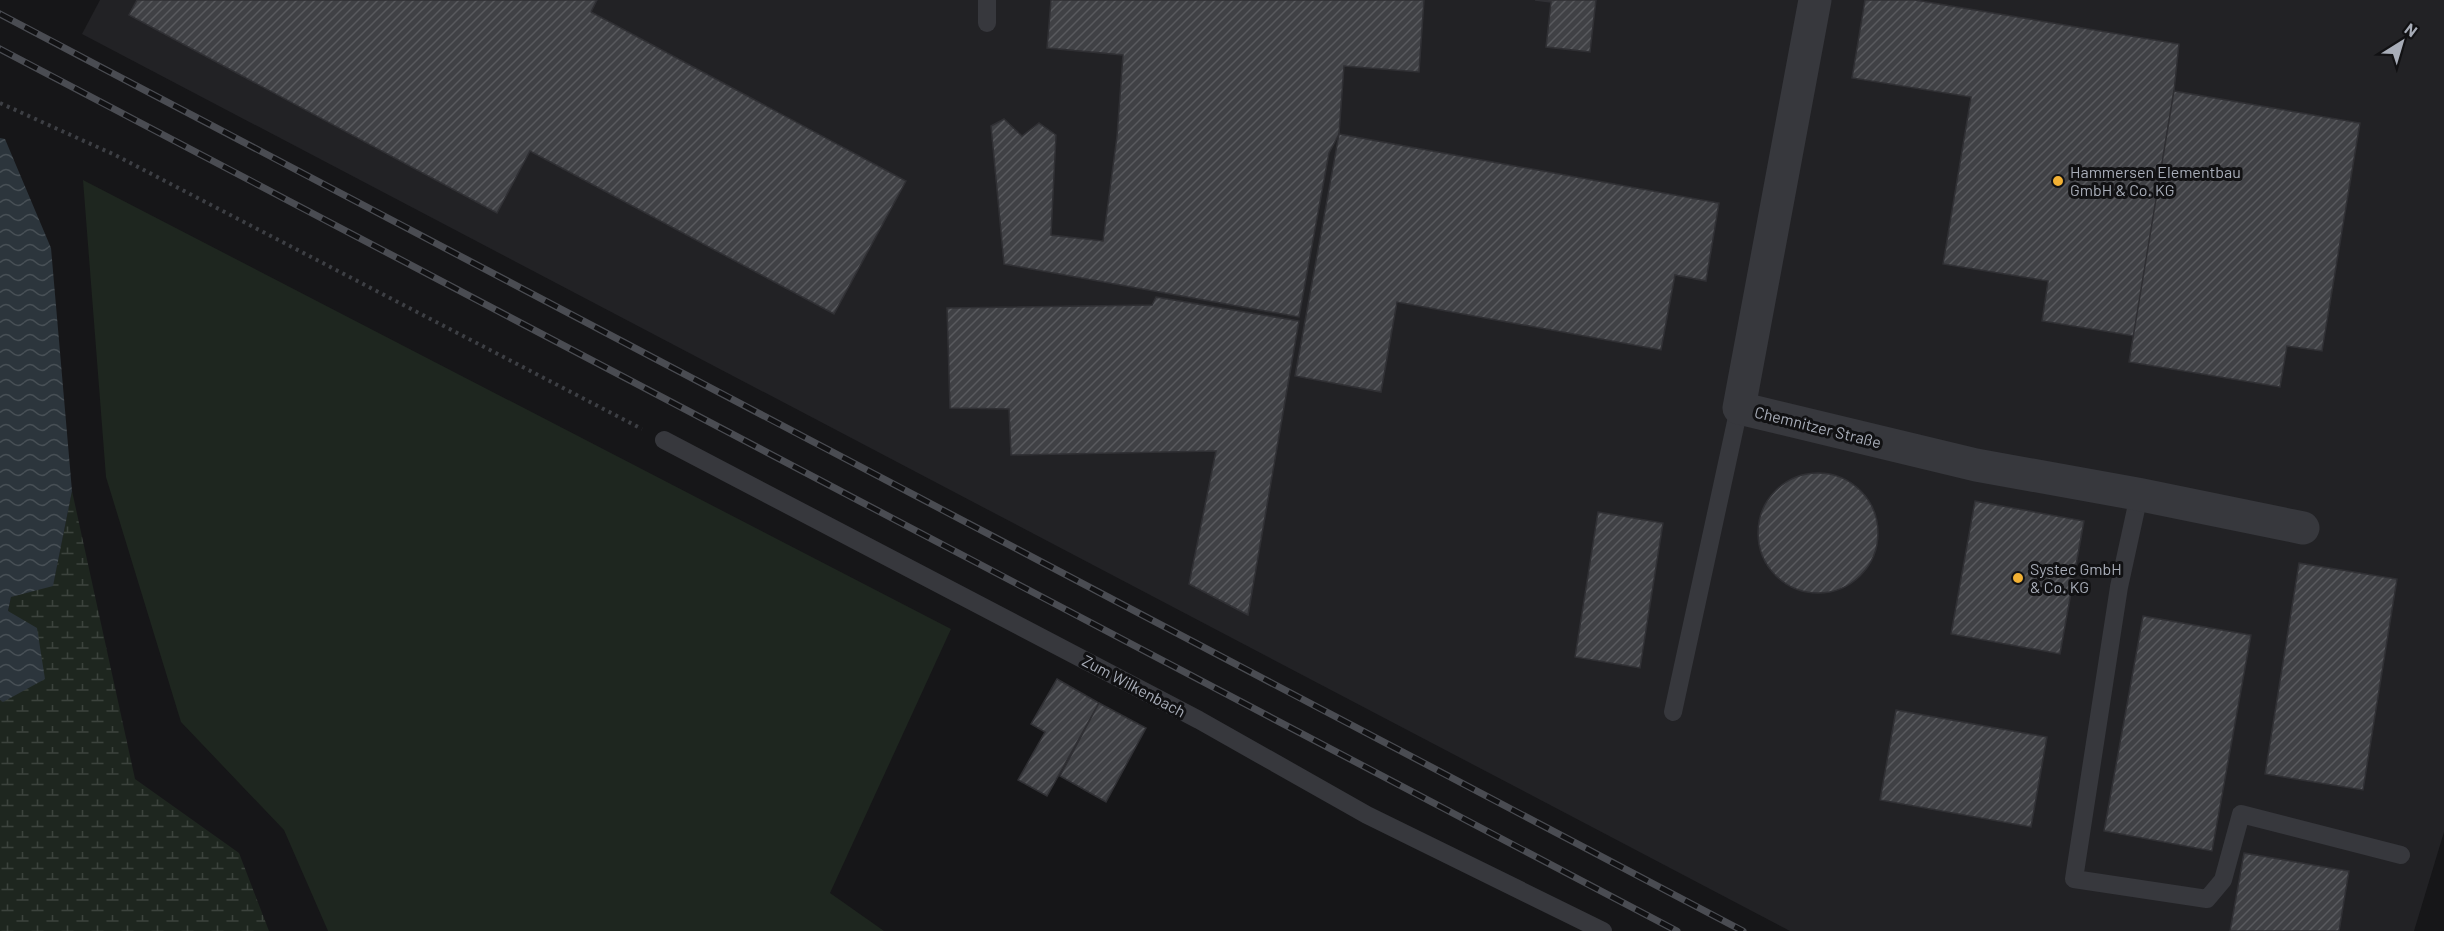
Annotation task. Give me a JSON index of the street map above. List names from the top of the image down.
{
  "streets": {
    "street": ["Chemnitzer Straße"],
    "lane": ["Zum Wilkenbach"]
  },
  "places": ["Hammersen Elementbau GmbH & Co. KG", "Systec GmbH & Co. KG"],
  "north": "top right"
}
